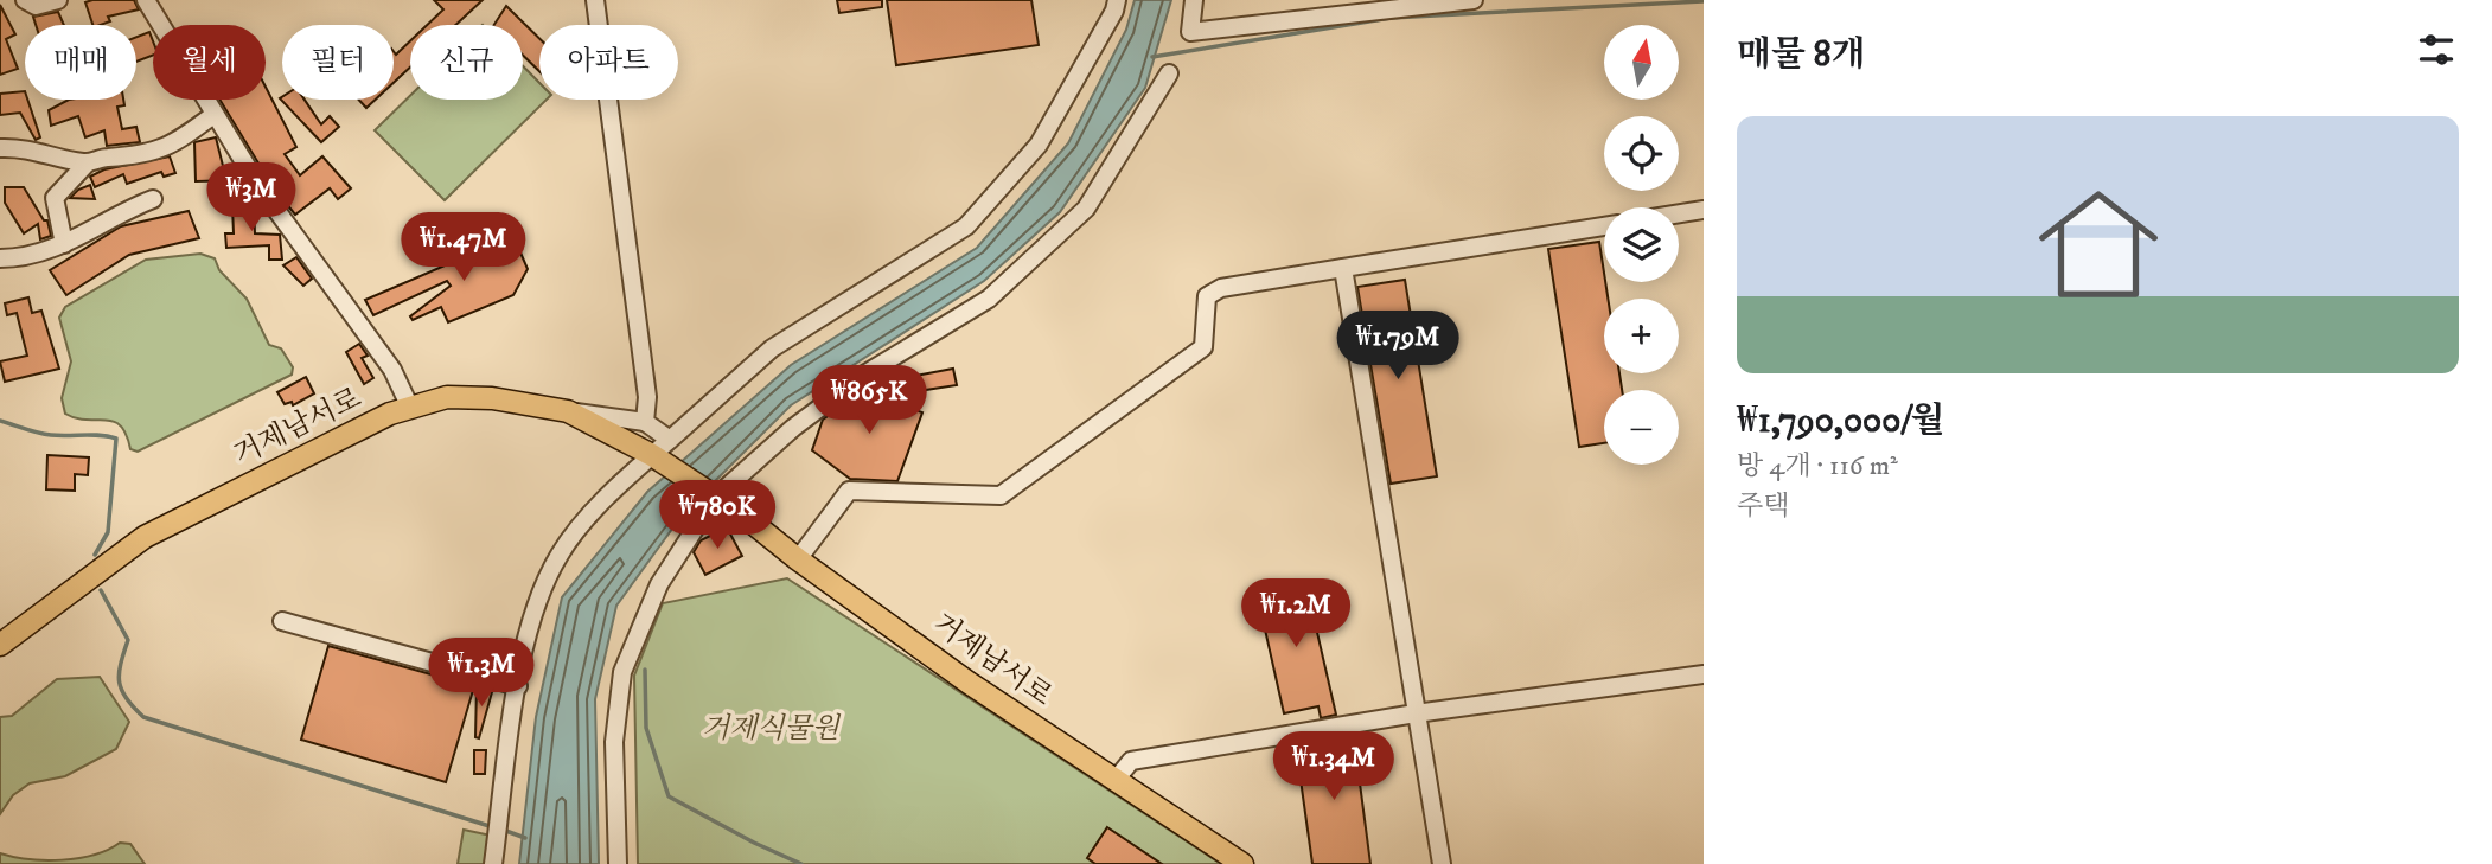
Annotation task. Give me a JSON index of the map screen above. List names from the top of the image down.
{
  "streets": {
    "main road": ["거제남서로"]
  },
  "parks": ["거제식물원"],
  "north": "top",
  "page": {
    "heading": "매물 8개",
    "map_buttons": ["+", "−"],
    "chip": [
      "매매",
      "월세",
      "필터",
      "신규",
      "아파트"
    ],
    "list": [
      {
        "name": "₩1,790,000/월",
        "note": "방 4개 · 116 m² · 주택"
      }
    ],
    "price": [
      "₩3M",
      "₩1.47M",
      "₩1.79M",
      "₩865K",
      "₩780K",
      "₩1.2M",
      "₩1.3M",
      "₩1.34M"
    ]
  }
}
